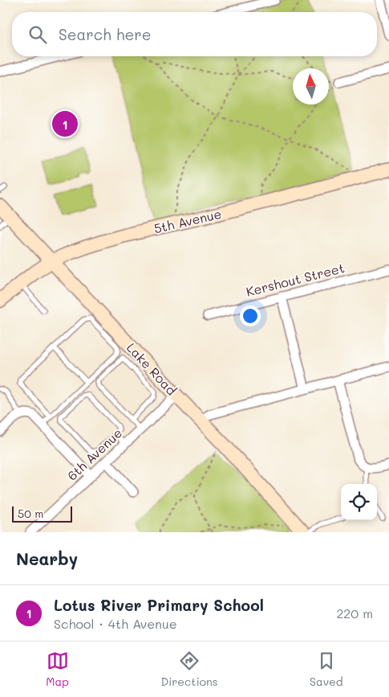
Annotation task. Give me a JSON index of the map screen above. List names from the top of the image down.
{
  "streets": {
    "street": [
      "5th Avenue",
      "Kershout Street",
      "Lake Road",
      "6th Avenue"
    ]
  },
  "crossings": [
    ["5th Avenue", "Lake Road"],
    ["Lake Road", "6th Avenue"]
  ],
  "scale_bar": "50 m",
  "north": "top",
  "page": {
    "search": "Search here",
    "pins": "1",
    "scale": "50 m",
    "heading": "Nearby",
    "list": [
      {
        "mark": "1",
        "name": "Lotus River Primary School",
        "note": "School · 4th Avenue",
        "value": "220 m"
      }
    ],
    "nav": ["Map", "Directions", "Saved"]
  }
}
